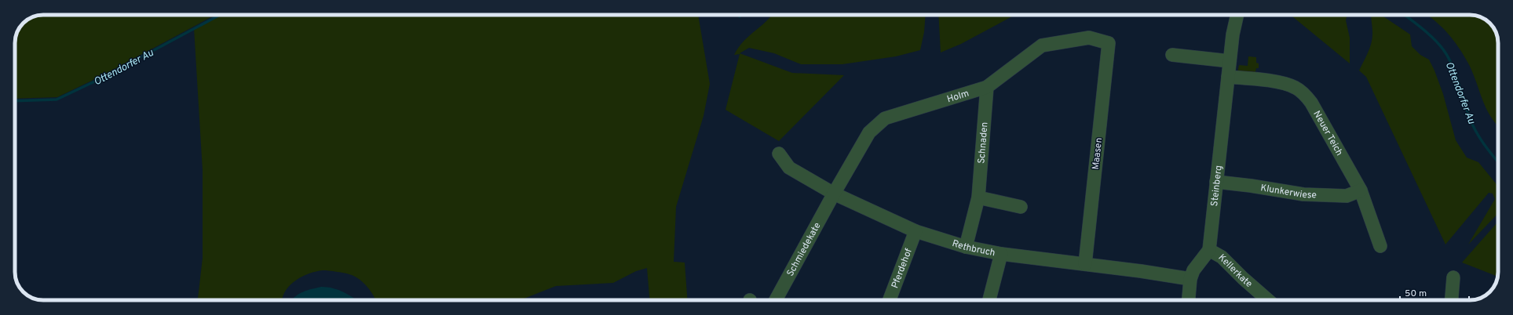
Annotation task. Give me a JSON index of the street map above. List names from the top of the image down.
{
  "streets": {
    "street": [
      "Holm",
      "Neuer Teich",
      "Schnaden",
      "Maasen",
      "Steinberg",
      "Klunkerwiese",
      "Rethbruch",
      "Schmiedekate",
      "Pferdehof",
      "Kellerkate"
    ]
  },
  "crossings": [
    ["Holm", "Schnaden"],
    ["Holm", "Maasen"],
    ["Holm", "Rethbruch"],
    ["Holm", "Schmiedekate"],
    ["Neuer Teich", "Steinberg"],
    ["Neuer Teich", "Klunkerwiese"],
    ["Schnaden", "Rethbruch"],
    ["Maasen", "Rethbruch"],
    ["Steinberg", "Klunkerwiese"],
    ["Steinberg", "Kellerkate"],
    ["Rethbruch", "Schmiedekate"],
    ["Rethbruch", "Pferdehof"]
  ],
  "water": ["Ottendorfer Au"],
  "scale_bar": "50 m"
}
